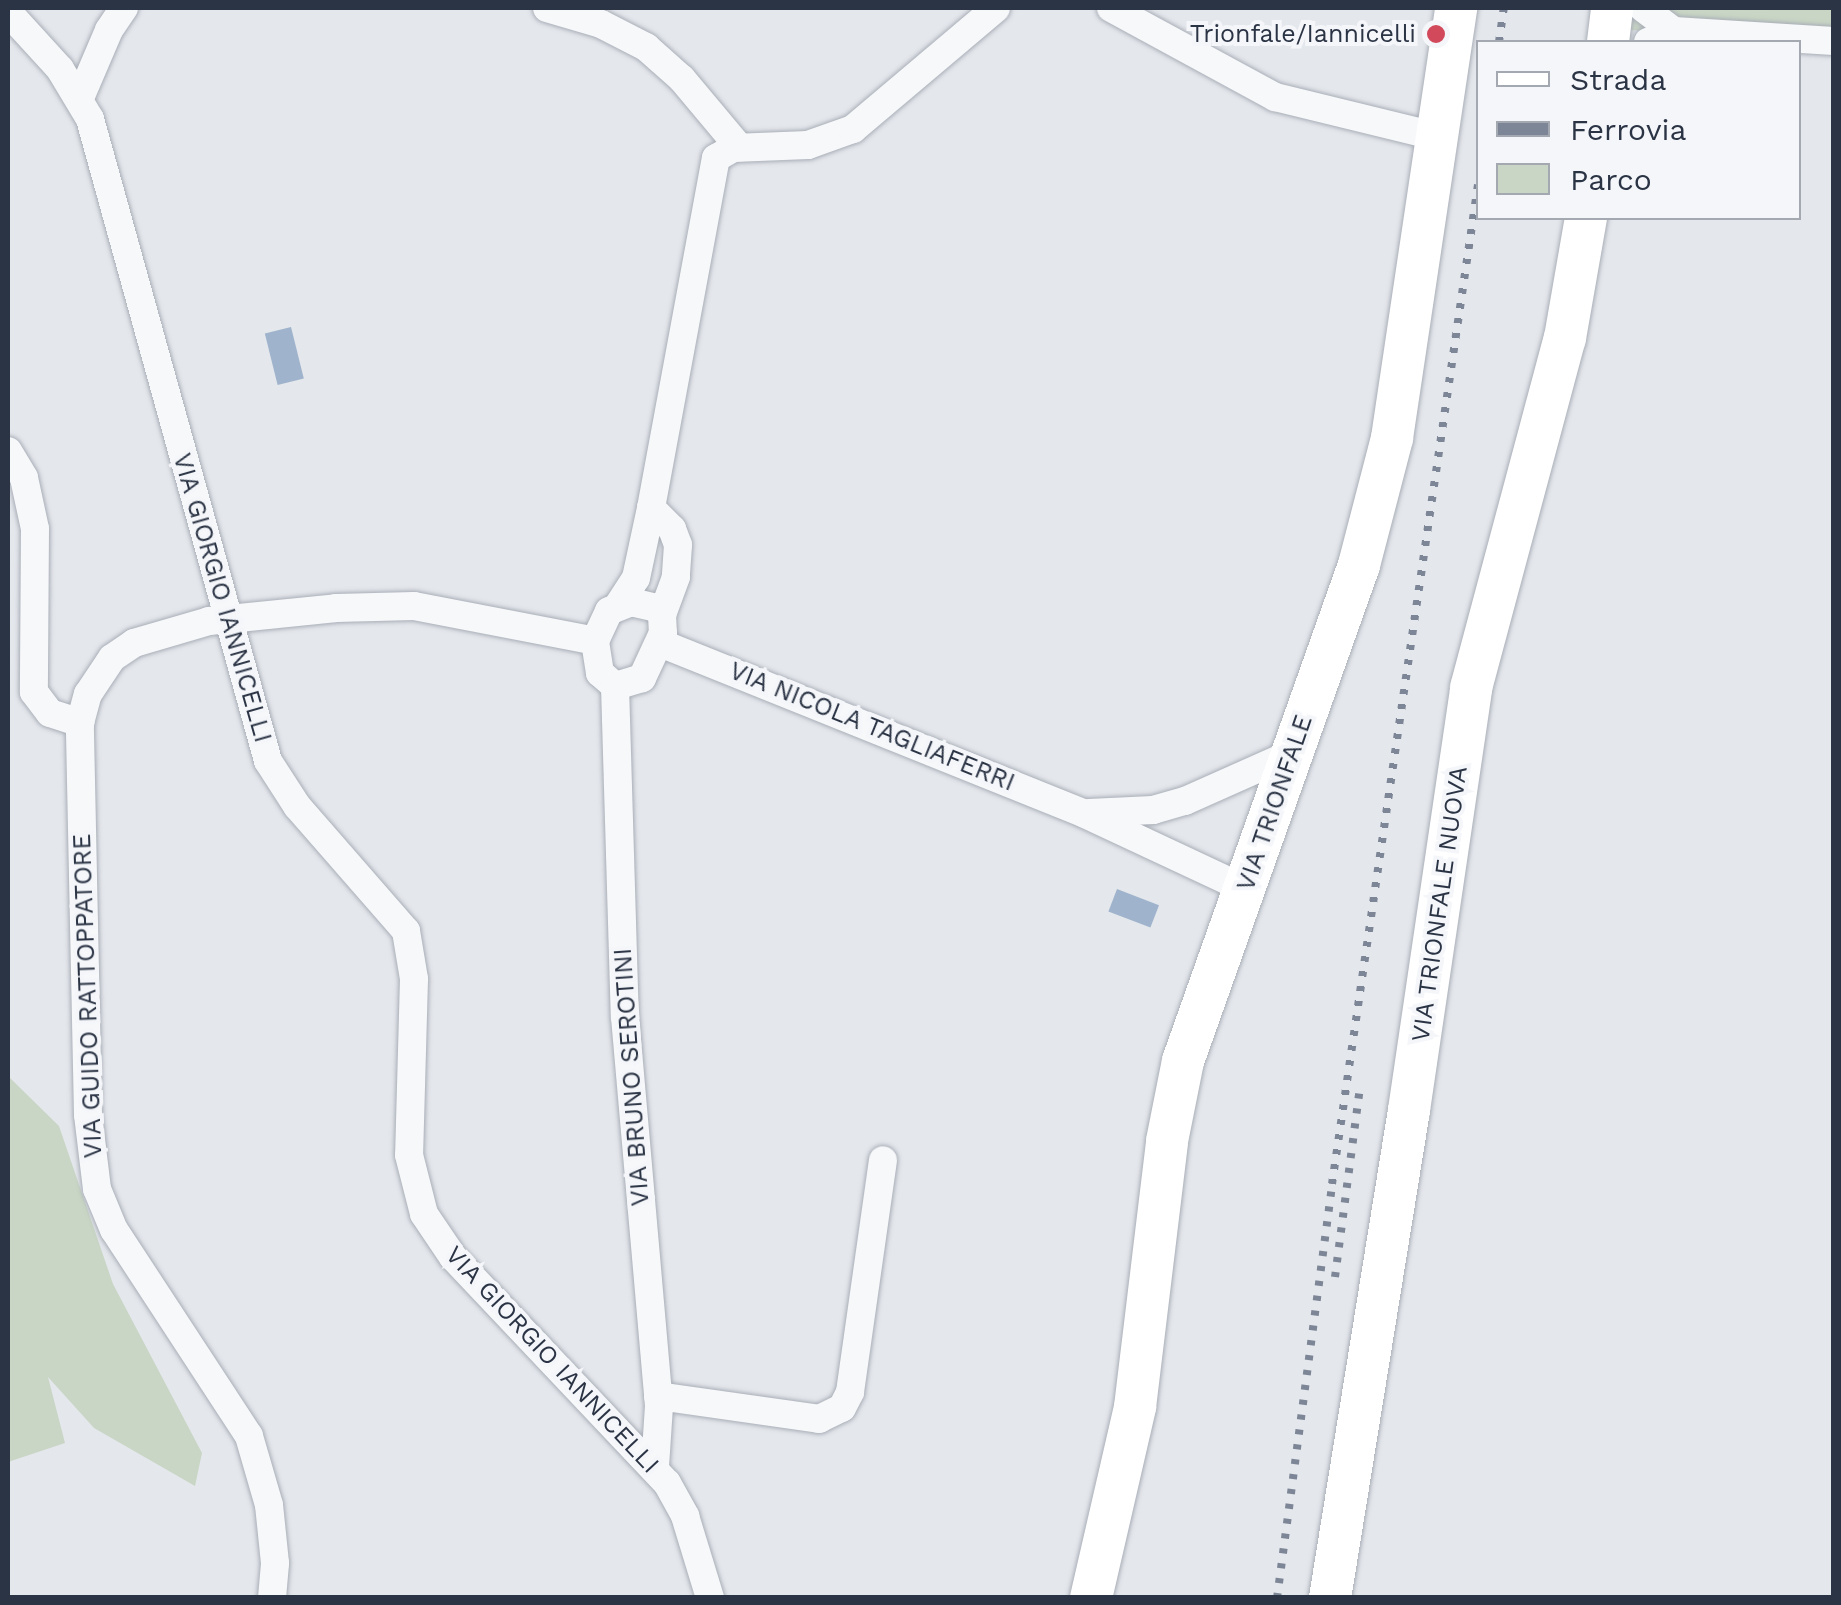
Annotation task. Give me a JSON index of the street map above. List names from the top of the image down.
{
  "streets": {
    "main road": ["VIA TRIONFALE", "VIA TRIONFALE NUOVA"],
    "street": [
      "VIA GIORGIO IANNICELLI",
      "VIA NICOLA TAGLIAFERRI",
      "VIA GUIDO RATTOPPATORE",
      "VIA BRUNO SEROTINI"
    ]
  },
  "crossings": [
    ["VIA GIORGIO IANNICELLI", "VIA GUIDO RATTOPPATORE"],
    ["VIA GIORGIO IANNICELLI", "VIA BRUNO SEROTINI"],
    ["VIA NICOLA TAGLIAFERRI", "VIA TRIONFALE"],
    ["VIA NICOLA TAGLIAFERRI", "VIA BRUNO SEROTINI"]
  ],
  "places": ["Trionfale/Iannicelli"],
  "legend": ["Strada", "Ferrovia", "Parco"]
}
